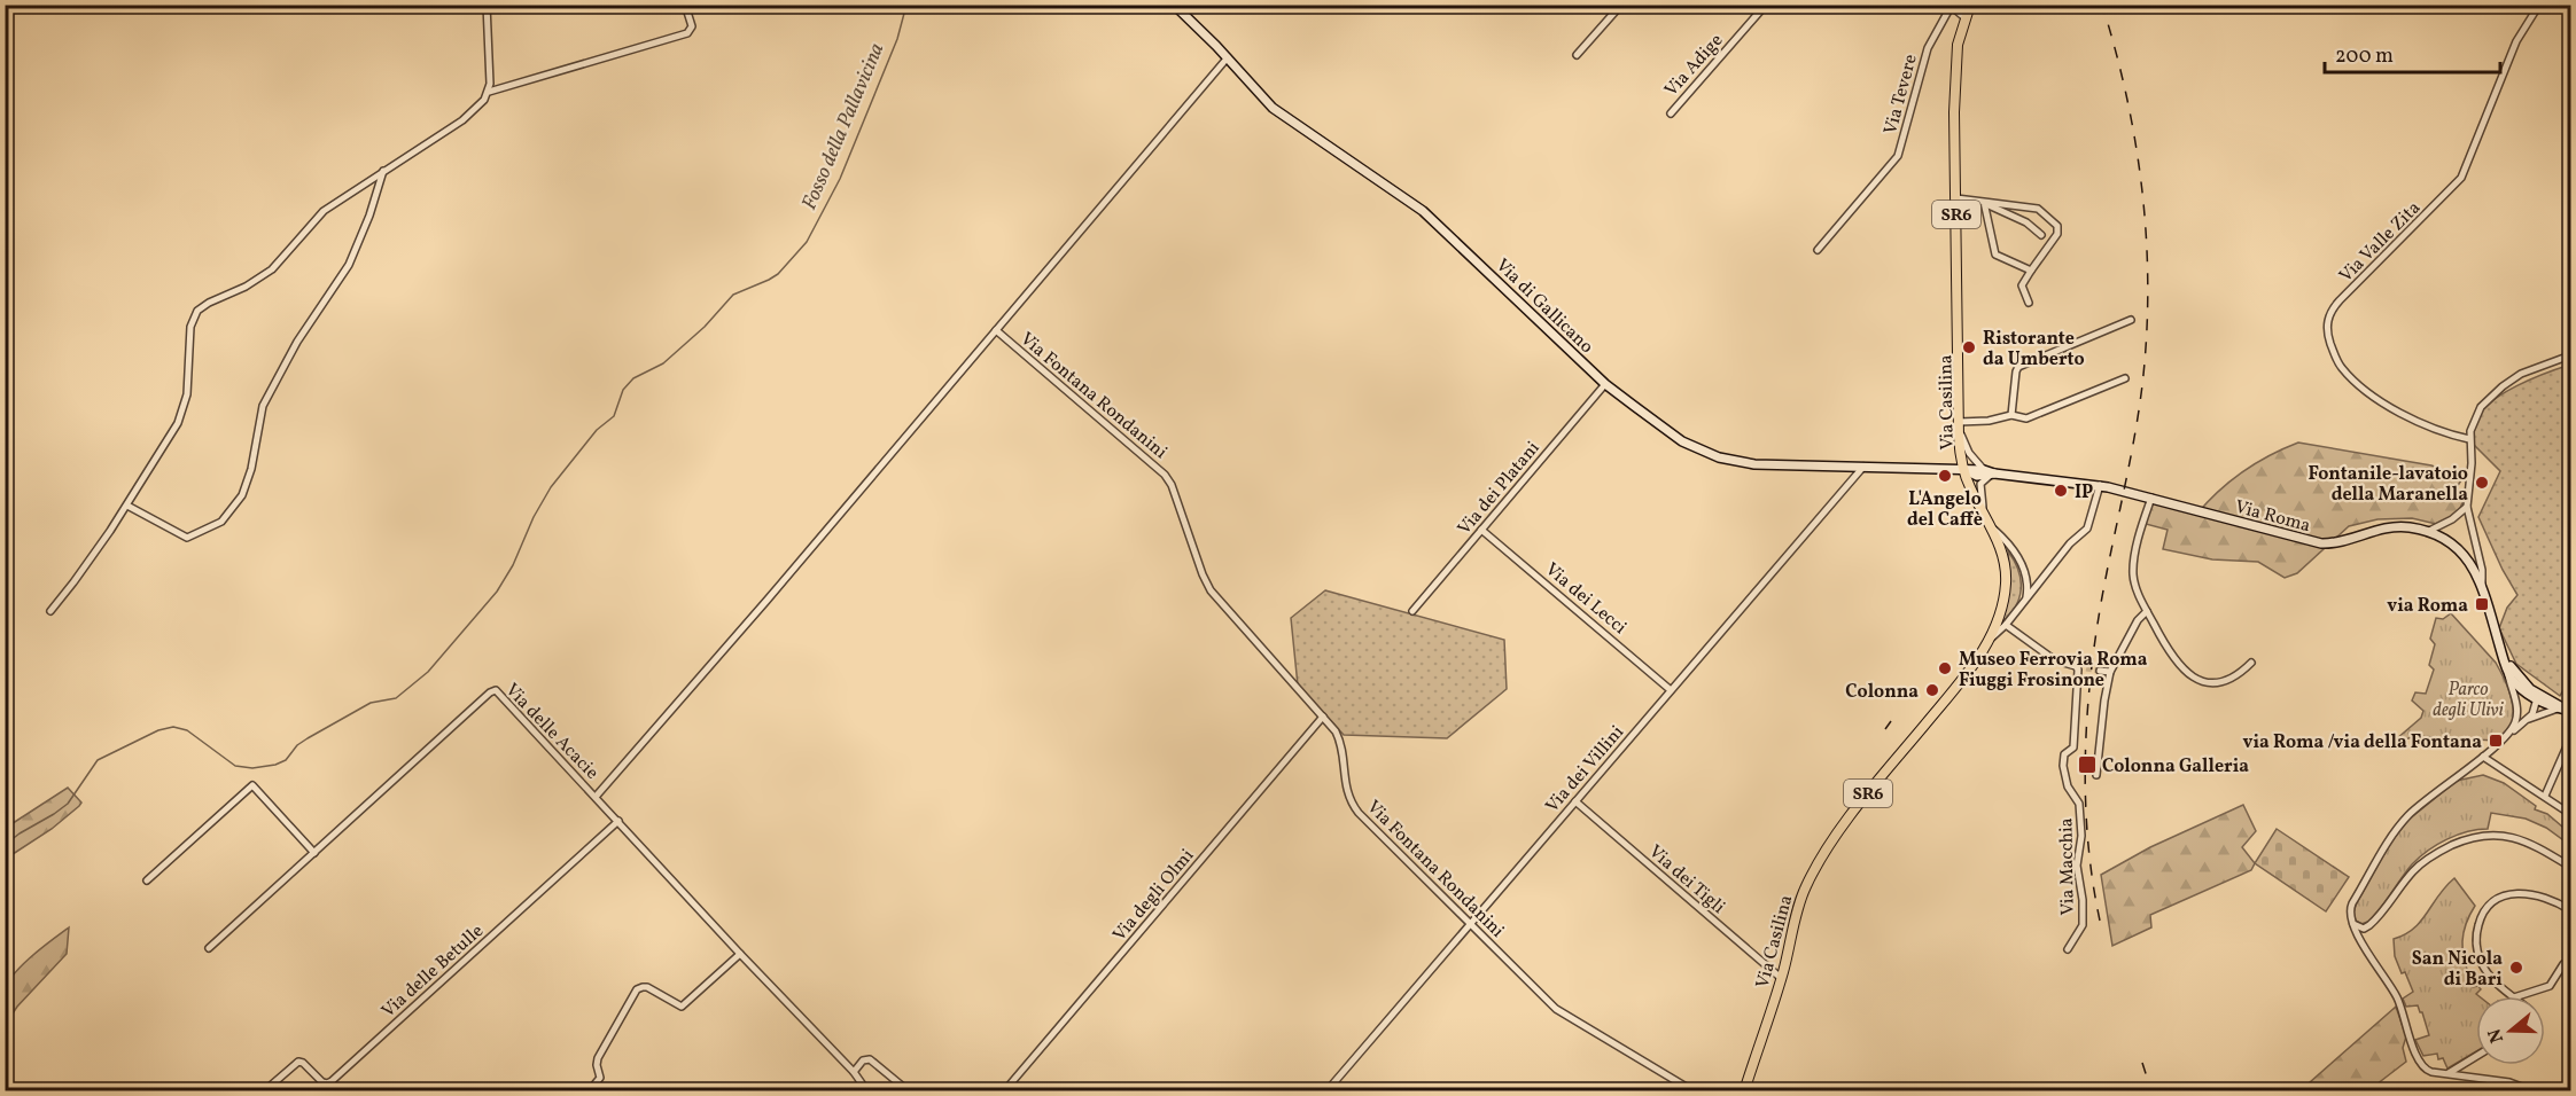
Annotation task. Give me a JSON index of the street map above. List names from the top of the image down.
{
  "streets": {
    "main road": ["SR6", "Via Casilina"],
    "street": [
      "Via Adige",
      "Via Tevere",
      "Via Valle Zita",
      "Via di Gallicano",
      "Via Fontana Rondanini",
      "Via dei Platani",
      "Via Roma",
      "Via dei Lecci",
      "Via delle Acacie",
      "Via dei Villini",
      "Via Macchia",
      "Via dei Tigli",
      "Via degli Olmi",
      "Via delle Betulle"
    ]
  },
  "crossings": [
    ["Via di Gallicano", "Via Casilina"],
    ["Via di Gallicano", "Via dei Platani"],
    ["Via di Gallicano", "Via Roma"],
    ["Via di Gallicano", "Via dei Villini"],
    ["Via Fontana Rondanini", "Via dei Villini"],
    ["Via Fontana Rondanini", "Via degli Olmi"],
    ["Via Casilina", "Via Roma"],
    ["Via Casilina", "Via dei Tigli"],
    ["Via dei Platani", "Via dei Lecci"],
    ["Via dei Lecci", "Via dei Villini"],
    ["Via delle Acacie", "Via delle Betulle"],
    ["Via dei Villini", "Via dei Tigli"]
  ],
  "water": ["Fosso della Pallavicina"],
  "parks": ["Parco degli Ulivi"],
  "places": {
    "other": [
      "Ristorante da Umberto",
      "L'Angelo del Caffè",
      "Fontanile-lavatoio della Maranella",
      "IP",
      "Museo Ferrovia Roma Fiuggi Frosinone",
      "Colonna",
      "San Nicola di Bari"
    ],
    "transit": ["via Roma", "via Roma /via della Fontana", "Colonna Galleria"]
  },
  "scale_bar": "200 m",
  "north": "left"
}
